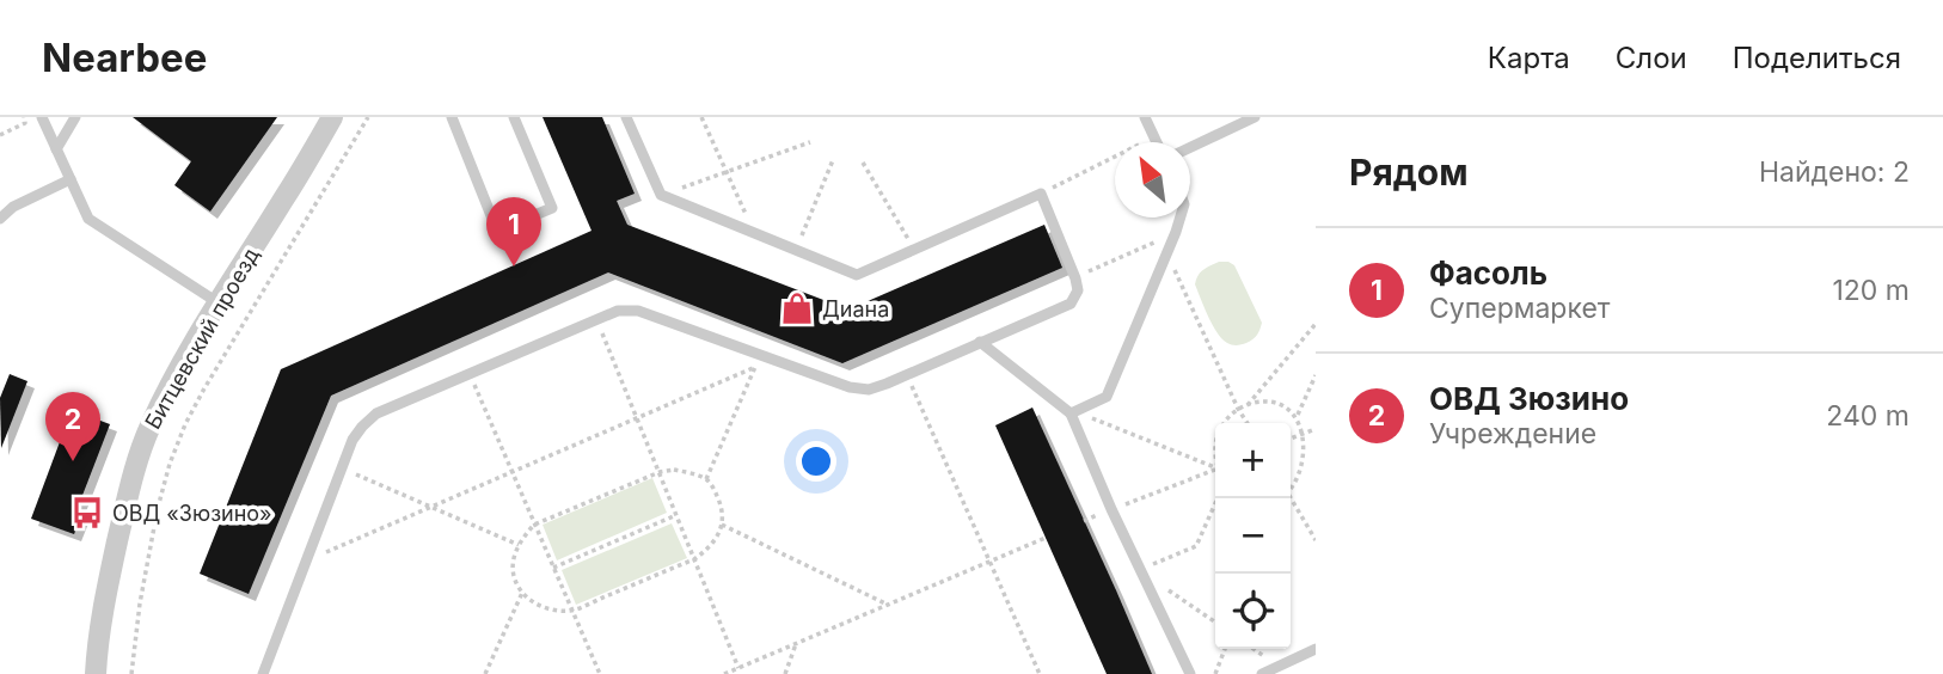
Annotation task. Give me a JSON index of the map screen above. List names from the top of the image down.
{
  "streets": {
    "street": ["Битцевский проезд"]
  },
  "places": {
    "shop": ["Диана"],
    "bus stop": ["ОВД «Зюзино»"]
  },
  "north": "top left",
  "page": {
    "header": "Nearbee",
    "nav": ["Карта", "Слои", "Поделиться"],
    "heading": ["Рядом", "Найдено: 2"],
    "pins": ["1", "2"],
    "list": [
      {
        "mark": "1",
        "name": "Фасоль",
        "note": "Супермаркет",
        "value": "120 m"
      },
      {
        "mark": "2",
        "name": "ОВД Зюзино",
        "note": "Учреждение",
        "value": "240 m"
      }
    ],
    "map_buttons": ["+", "−"]
  }
}
